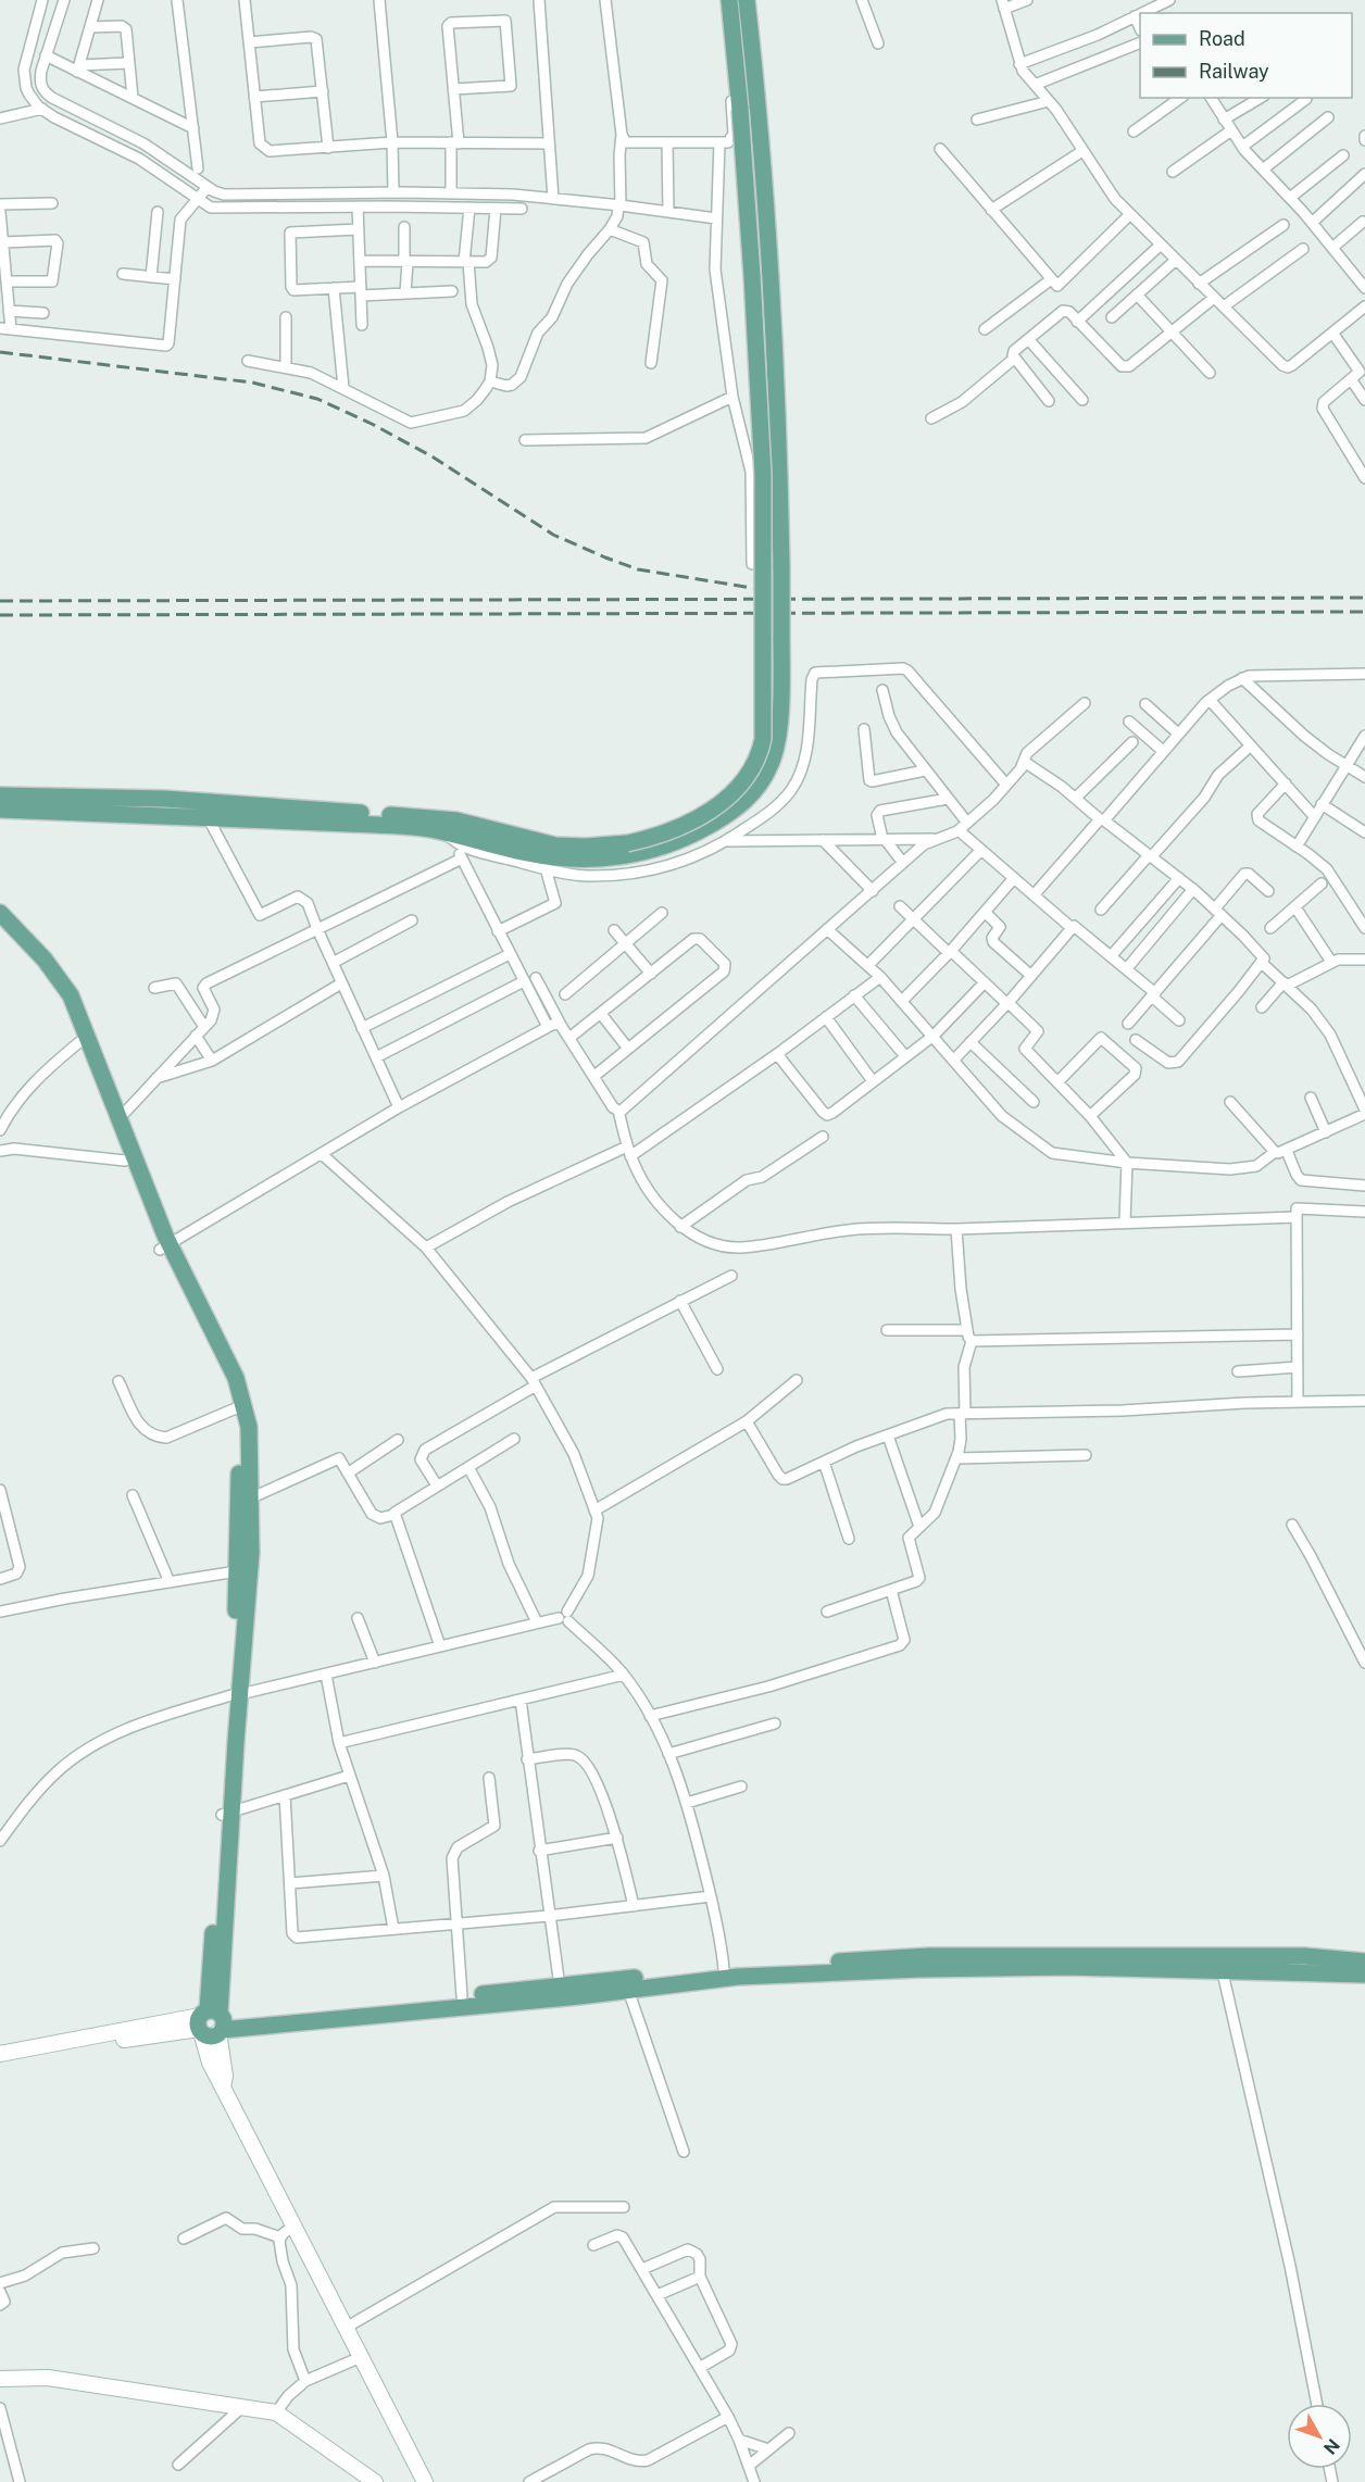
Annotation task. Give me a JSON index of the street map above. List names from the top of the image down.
{
  "legend": ["Road", "Railway"],
  "north": "bottom right"
}
